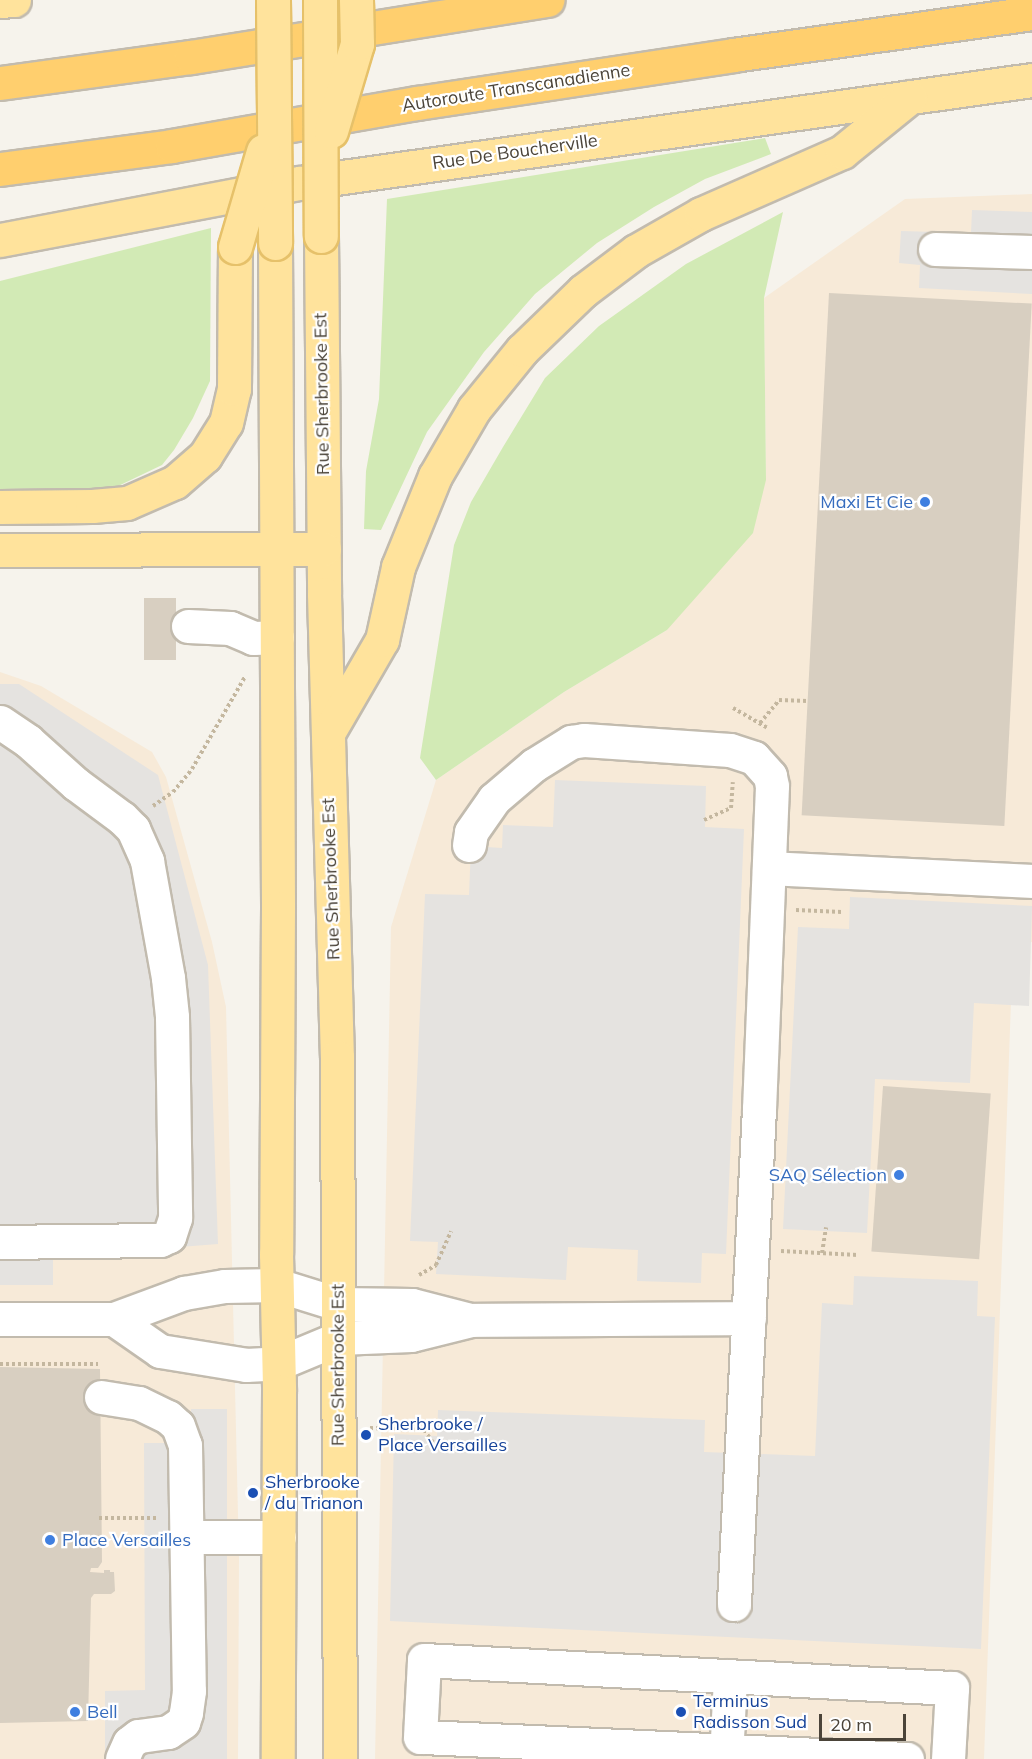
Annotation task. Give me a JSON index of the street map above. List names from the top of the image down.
{
  "streets": {
    "highway": ["Autoroute Transcanadienne"],
    "main road": ["Rue De Boucherville", "Rue Sherbrooke Est"]
  },
  "places": [
    "Maxi Et Cie",
    "SAQ Sélection",
    "Sherbrooke / Place Versailles",
    "Sherbrooke / du Trianon",
    "Place Versailles",
    "Bell",
    "Terminus Radisson Sud"
  ],
  "scale_bar": "20 m"
}
